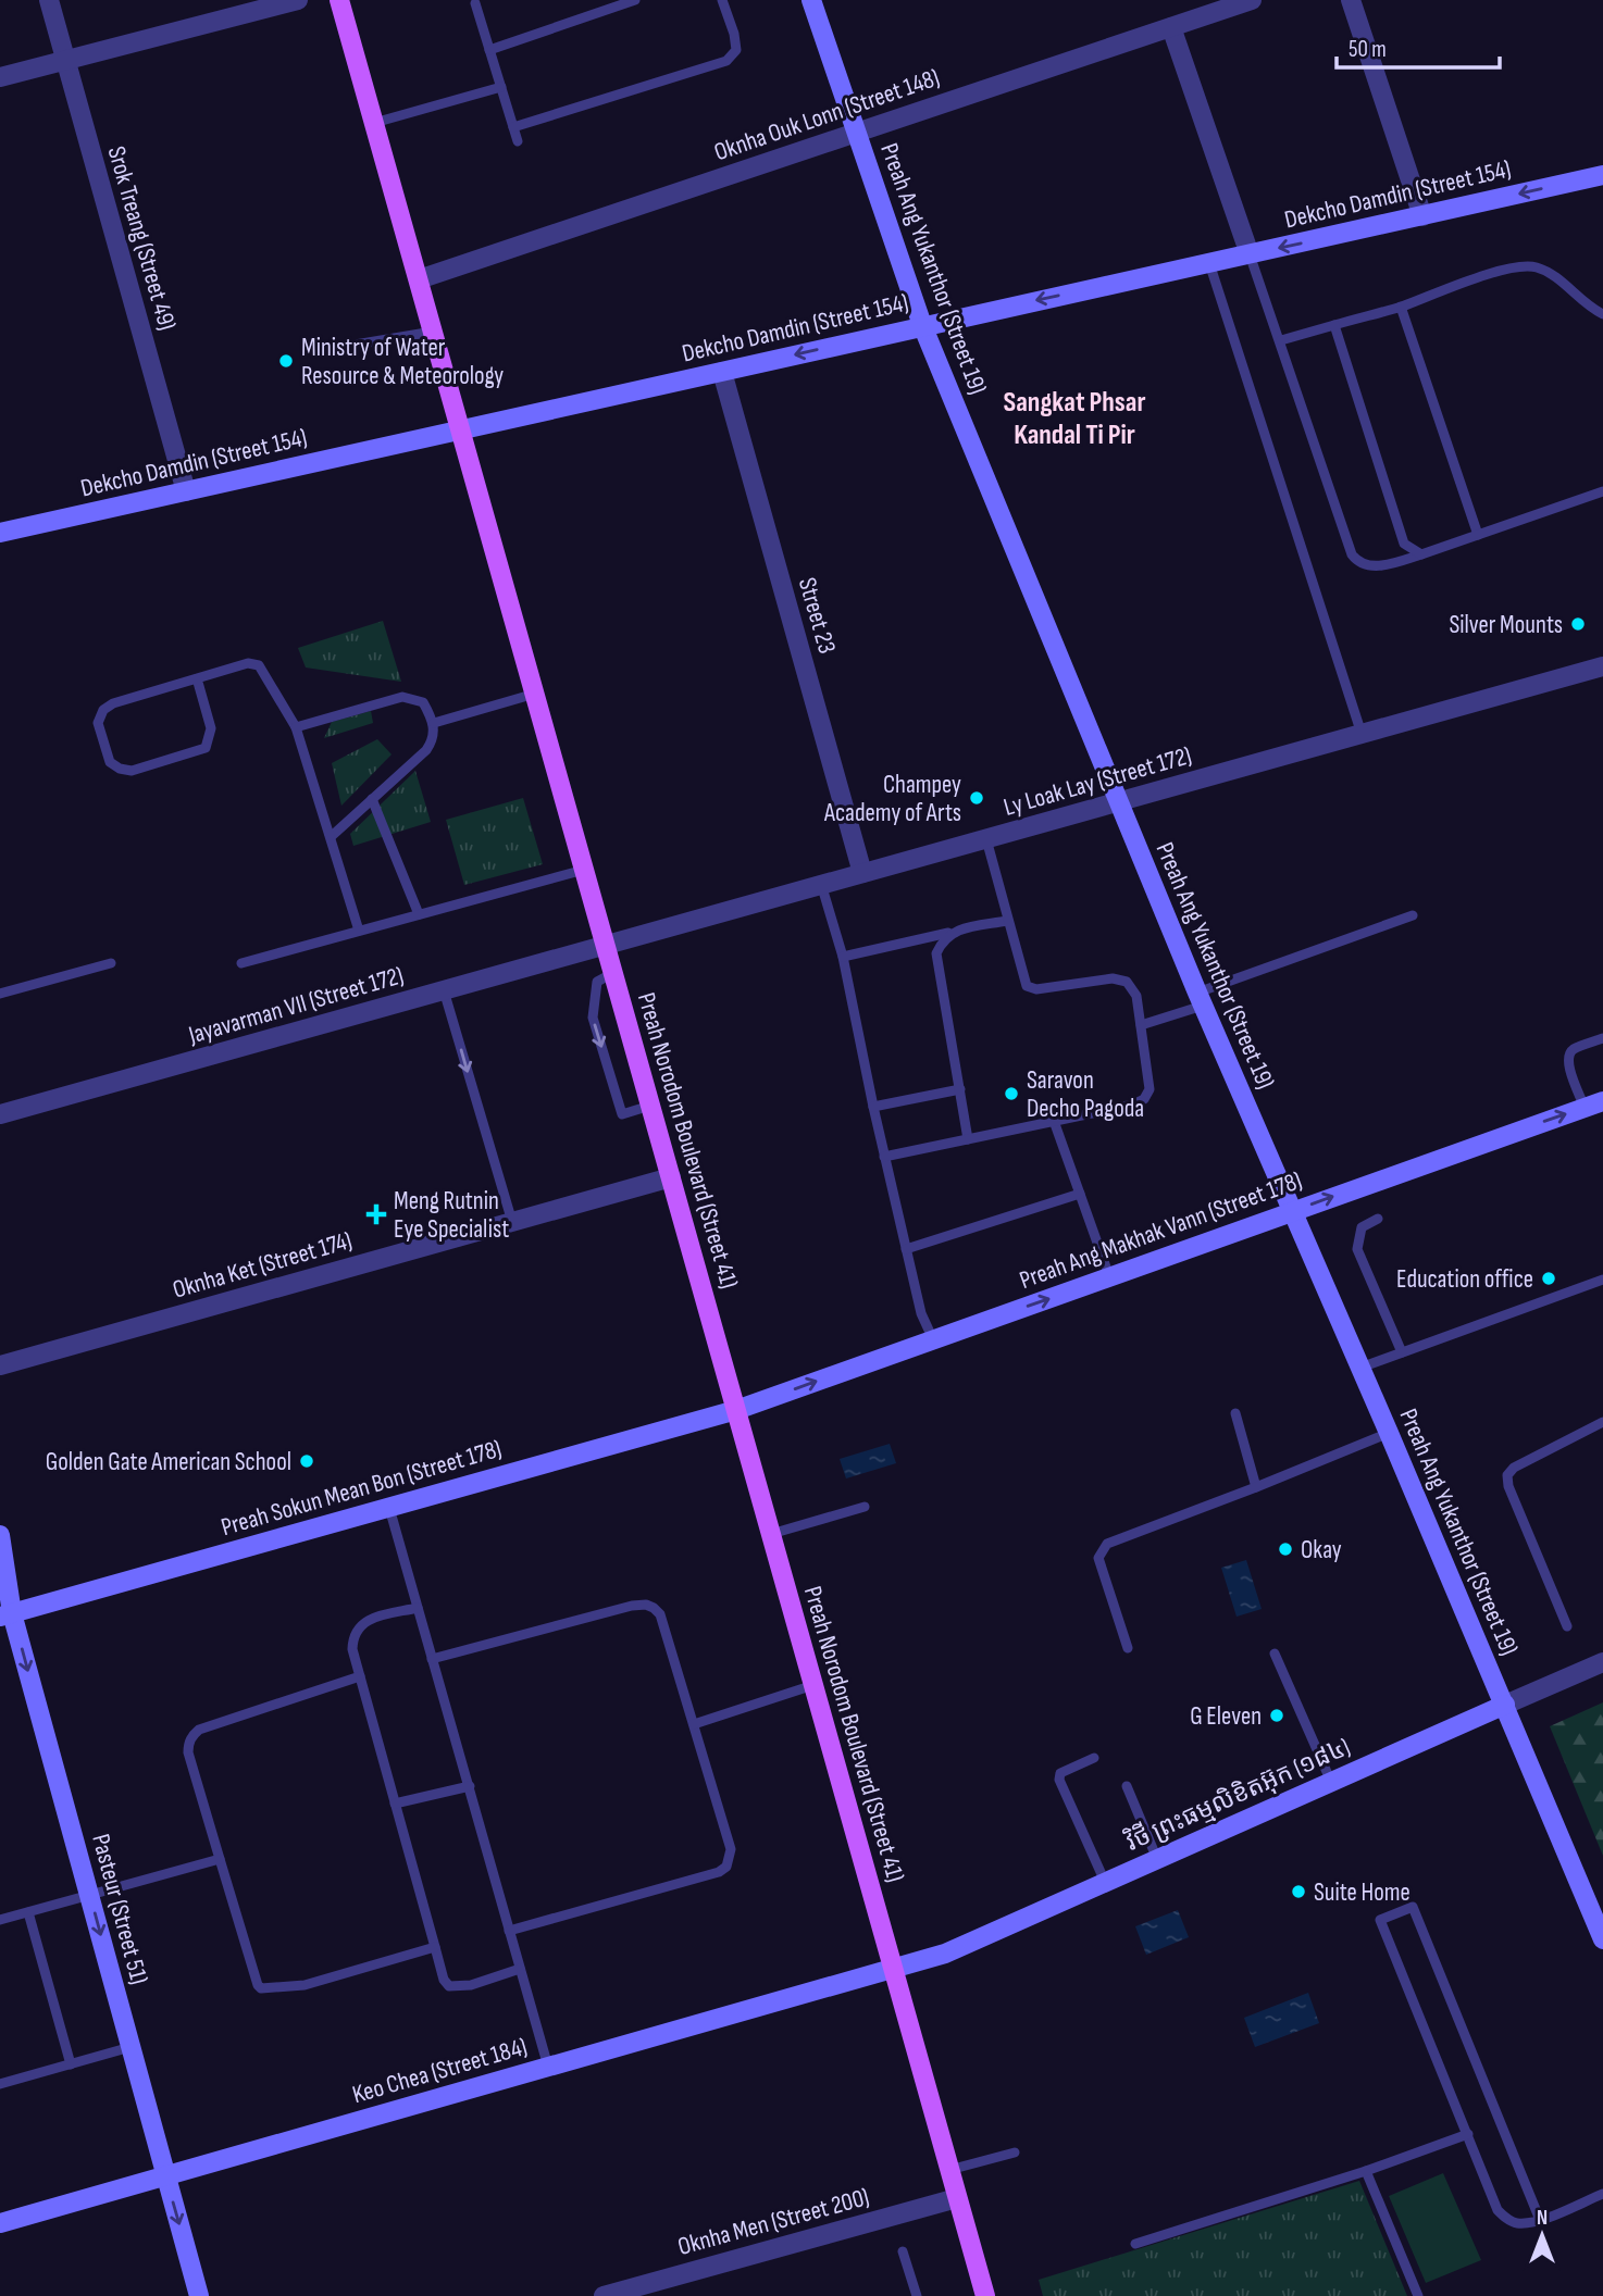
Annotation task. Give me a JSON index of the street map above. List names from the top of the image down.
{
  "streets": {
    "main road": ["Preah Norodom Boulevard (Street 41)"],
    "street": [
      "Oknha Ouk Lonn (Street 148)",
      "Dekcho Damdin (Street 154)",
      "Srok Treang (Street 49)",
      "Preah Ang Yukanthor (Street 19)",
      "Street 23",
      "Ly Loak Lay (Street 172)",
      "Jayavarman VII (Street 172)",
      "Preah Ang Makhak Vann (Street 178)",
      "Oknha Ket (Street 174)",
      "Preah Sokun Mean Bon (Street 178)",
      "វិថី ព្រះធម្មលិខិតអ៊ុក (១៨៤)",
      "Pasteur (Street 51)",
      "Keo Chea (Street 184)",
      "Oknha Men (Street 200)"
    ]
  },
  "crossings": [
    ["Oknha Ouk Lonn (Street 148)", "Preah Ang Yukanthor (Street 19)"],
    ["Oknha Ouk Lonn (Street 148)", "Preah Norodom Boulevard (Street 41)"],
    ["Dekcho Damdin (Street 154)", "Srok Treang (Street 49)"],
    ["Dekcho Damdin (Street 154)", "Preah Ang Yukanthor (Street 19)"],
    ["Dekcho Damdin (Street 154)", "Street 23"],
    ["Dekcho Damdin (Street 154)", "Preah Norodom Boulevard (Street 41)"],
    ["Preah Ang Yukanthor (Street 19)", "Ly Loak Lay (Street 172)"],
    ["Preah Ang Yukanthor (Street 19)", "Preah Ang Makhak Vann (Street 178)"],
    ["Preah Ang Yukanthor (Street 19)", "វិថី ព្រះធម្មលិខិតអ៊ុក (១៨៤)"],
    ["Street 23", "Ly Loak Lay (Street 172)"],
    ["Ly Loak Lay (Street 172)", "Jayavarman VII (Street 172)"],
    ["Ly Loak Lay (Street 172)", "Preah Norodom Boulevard (Street 41)"],
    ["Jayavarman VII (Street 172)", "Preah Norodom Boulevard (Street 41)"],
    ["Preah Norodom Boulevard (Street 41)", "Preah Ang Makhak Vann (Street 178)"],
    ["Preah Norodom Boulevard (Street 41)", "Oknha Ket (Street 174)"],
    ["Preah Norodom Boulevard (Street 41)", "Preah Sokun Mean Bon (Street 178)"],
    ["Preah Norodom Boulevard (Street 41)", "វិថី ព្រះធម្មលិខិតអ៊ុក (១៨៤)"],
    ["Preah Norodom Boulevard (Street 41)", "Keo Chea (Street 184)"],
    ["Preah Norodom Boulevard (Street 41)", "Oknha Men (Street 200)"],
    ["Preah Ang Makhak Vann (Street 178)", "Preah Sokun Mean Bon (Street 178)"],
    ["Preah Sokun Mean Bon (Street 178)", "Pasteur (Street 51)"],
    ["វិថី ព្រះធម្មលិខិតអ៊ុក (១៨៤)", "Keo Chea (Street 184)"],
    ["Pasteur (Street 51)", "Keo Chea (Street 184)"]
  ],
  "one_way": ["Dekcho Damdin (Street 154)", "Preah Ang Makhak Vann (Street 178)", "Pasteur (Street 51)"],
  "districts": ["Sangkat Phsar Kandal Ti Pir"],
  "places": {
    "other": [
      "Ministry of Water Resource & Meteorology",
      "Silver Mounts",
      "Champey Academy of Arts",
      "Saravon Decho Pagoda",
      "Education office",
      "Golden Gate American School",
      "Okay",
      "G Eleven",
      "Suite Home"
    ],
    "health": ["Meng Rutnin Eye Specialist"]
  },
  "scale_bar": "50 m",
  "north": "top"
}
